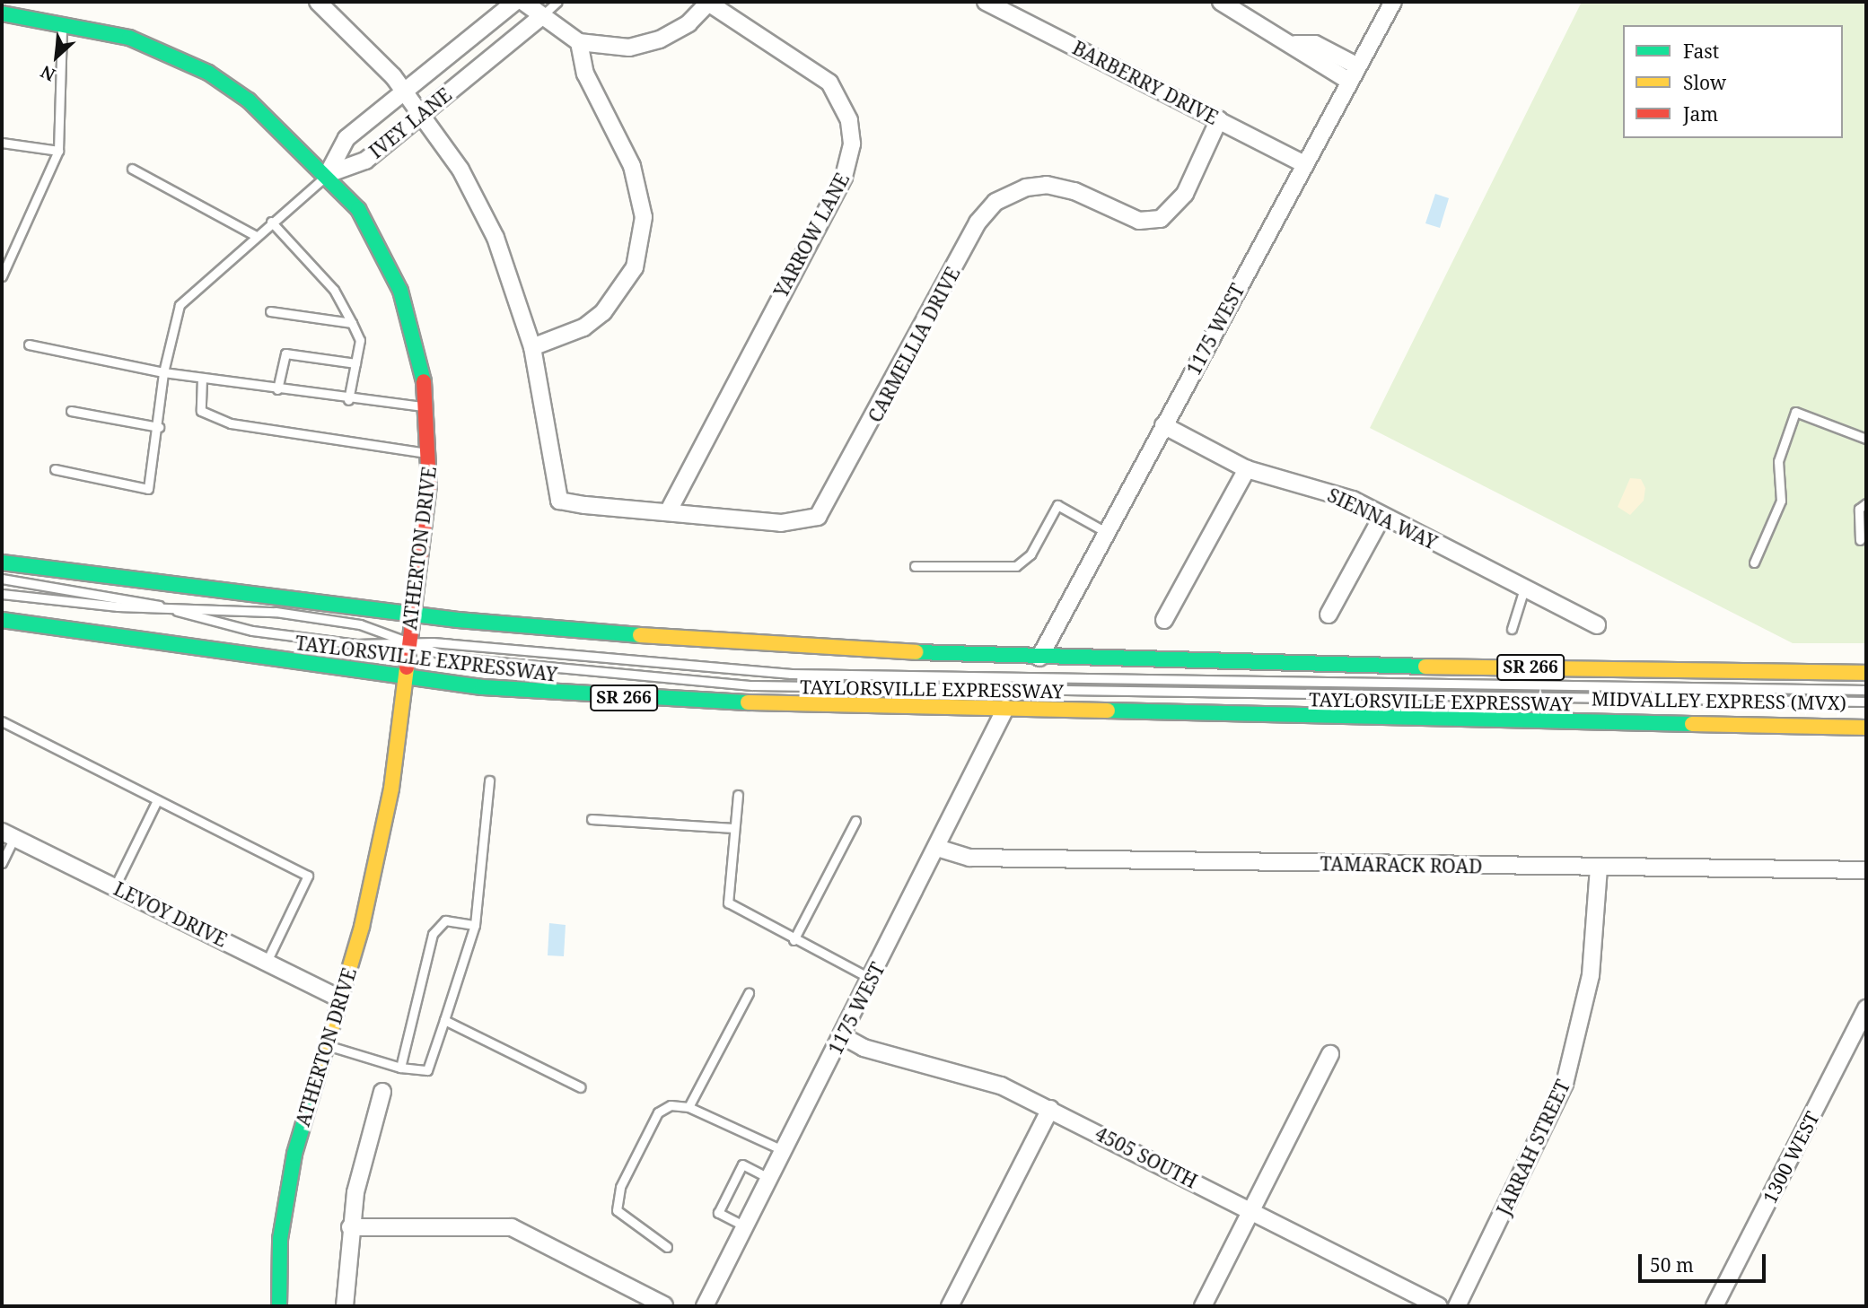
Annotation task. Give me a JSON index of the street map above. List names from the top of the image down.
{
  "streets": {
    "main road": ["ATHERTON DRIVE", "TAYLORSVILLE EXPRESSWAY", "SR 266"],
    "street": [
      "BARBERRY DRIVE",
      "IVEY LANE",
      "YARROW LANE",
      "1175 WEST",
      "CARMELLIA DRIVE",
      "SIENNA WAY",
      "TAMARACK ROAD",
      "LEVOY DRIVE",
      "JARRAH STREET",
      "4505 SOUTH",
      "1300 WEST"
    ],
    "lane": ["MIDVALLEY EXPRESS (MVX)"]
  },
  "crossings": [
    ["BARBERRY DRIVE", "1175 WEST"],
    ["BARBERRY DRIVE", "CARMELLIA DRIVE"],
    ["IVEY LANE", "ATHERTON DRIVE"],
    ["YARROW LANE", "CARMELLIA DRIVE"],
    ["1175 WEST", "SIENNA WAY"],
    ["1175 WEST", "TAYLORSVILLE EXPRESSWAY"],
    ["1175 WEST", "TAMARACK ROAD"],
    ["1175 WEST", "4505 SOUTH"],
    ["ATHERTON DRIVE", "TAYLORSVILLE EXPRESSWAY"],
    ["ATHERTON DRIVE", "MIDVALLEY EXPRESS (MVX)"],
    ["ATHERTON DRIVE", "LEVOY DRIVE"],
    ["TAMARACK ROAD", "JARRAH STREET"]
  ],
  "legend": ["Fast", "Slow", "Jam"],
  "scale_bar": "50 m",
  "north": "bottom left"
}
